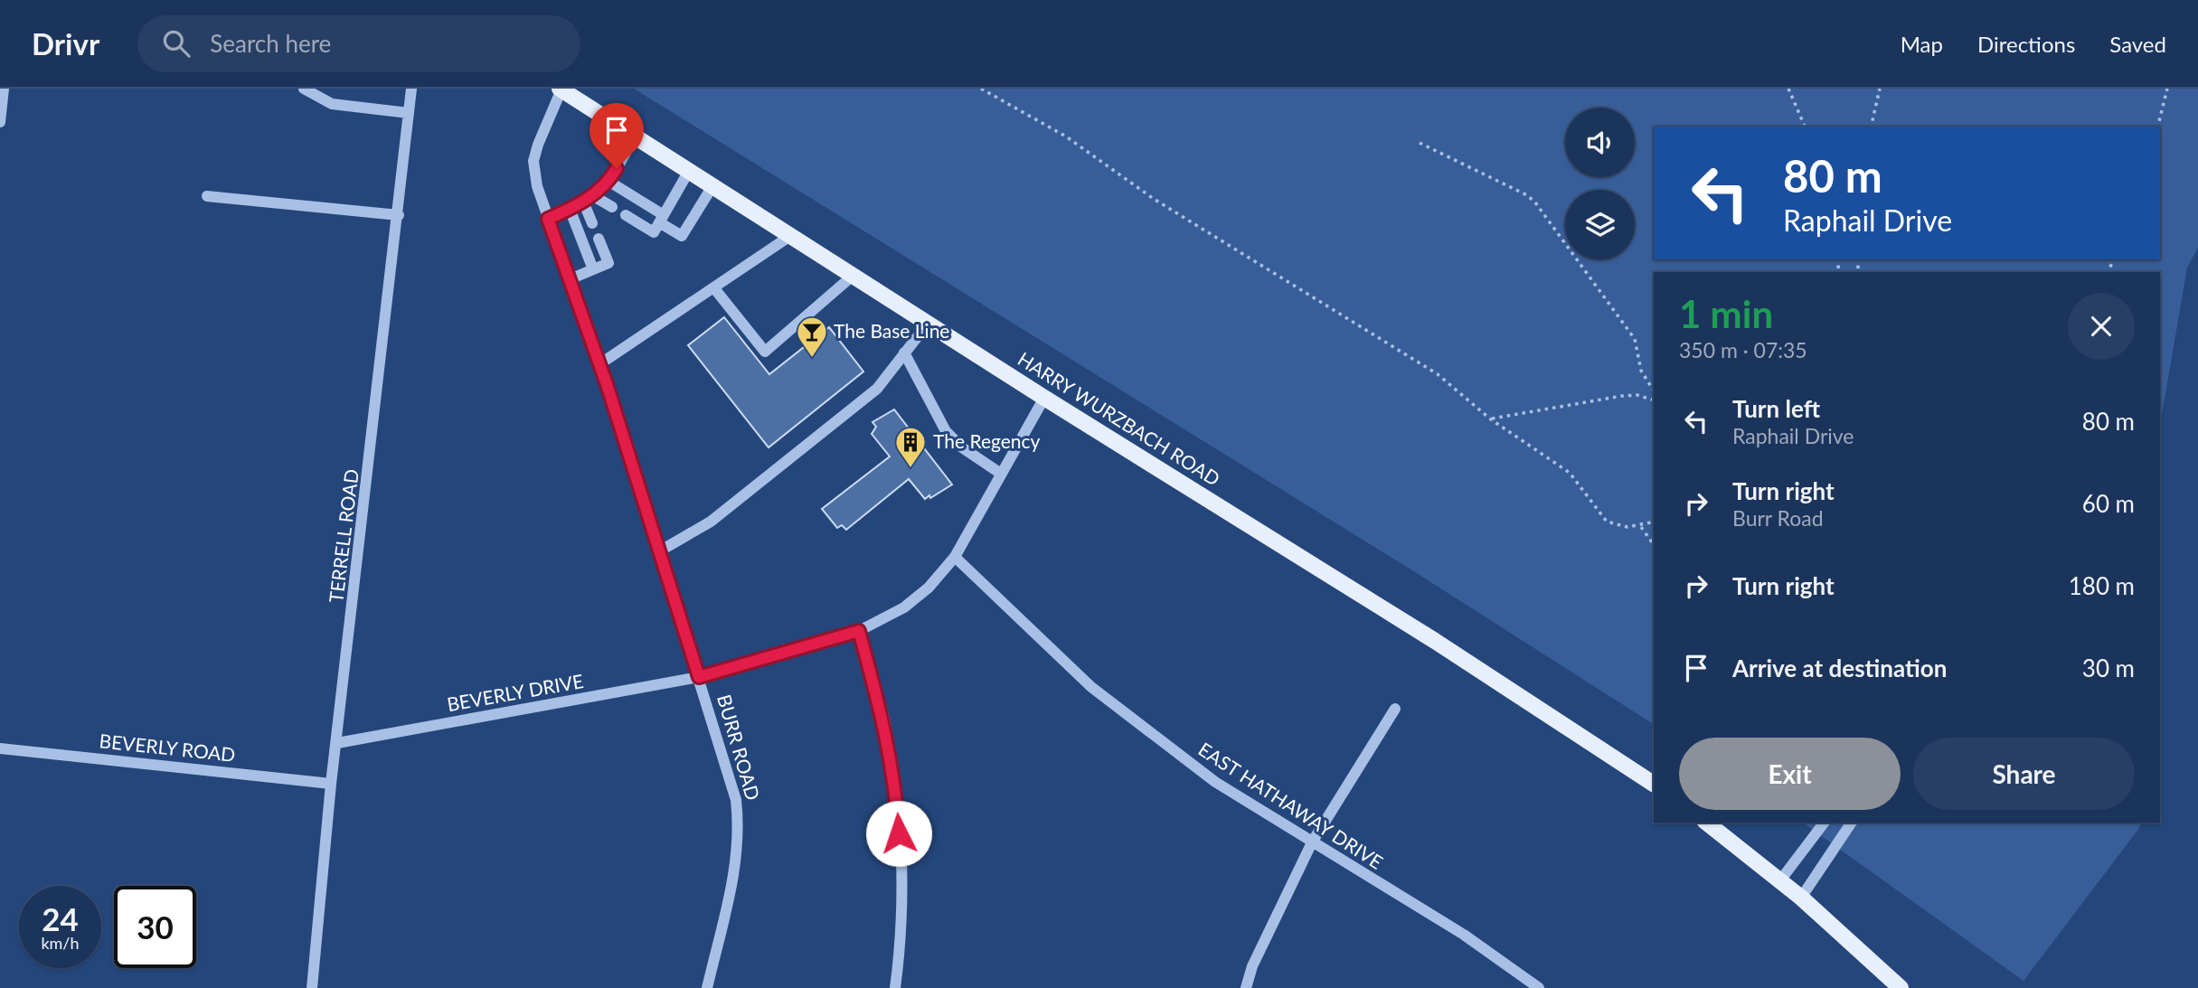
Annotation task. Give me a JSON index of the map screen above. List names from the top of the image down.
{
  "streets": {
    "main road": ["HARRY WURZBACH ROAD"],
    "street": [
      "TERRELL ROAD",
      "BEVERLY DRIVE",
      "BURR ROAD",
      "BEVERLY ROAD",
      "EAST HATHAWAY DRIVE"
    ]
  },
  "crossings": [
    ["HARRY WURZBACH ROAD", "BEVERLY DRIVE"],
    ["HARRY WURZBACH ROAD", "BURR ROAD"],
    ["TERRELL ROAD", "BEVERLY DRIVE"],
    ["TERRELL ROAD", "BEVERLY ROAD"],
    ["BEVERLY DRIVE", "BURR ROAD"],
    ["BEVERLY DRIVE", "EAST HATHAWAY DRIVE"]
  ],
  "places": {
    "bar": ["The Base Line"],
    "building": ["The Regency"]
  },
  "page": {
    "header": "Drivr",
    "search": "Search here",
    "nav": ["Map", "Directions", "Saved"],
    "turn": ["80 m", "Raphail Drive"],
    "heading": ["1 min", "350 m · 07:35"],
    "list": [
      {
        "name": "Turn left",
        "note": "Raphail Drive",
        "value": "80 m"
      },
      {
        "name": "Turn right",
        "note": "Burr Road",
        "value": "60 m"
      },
      {
        "name": "Turn right",
        "value": "180 m"
      },
      {
        "name": "Arrive at destination",
        "value": "30 m"
      }
    ],
    "buttons": ["Exit", "Share"],
    "speed": "24 km/h",
    "limit": "30"
  }
}
